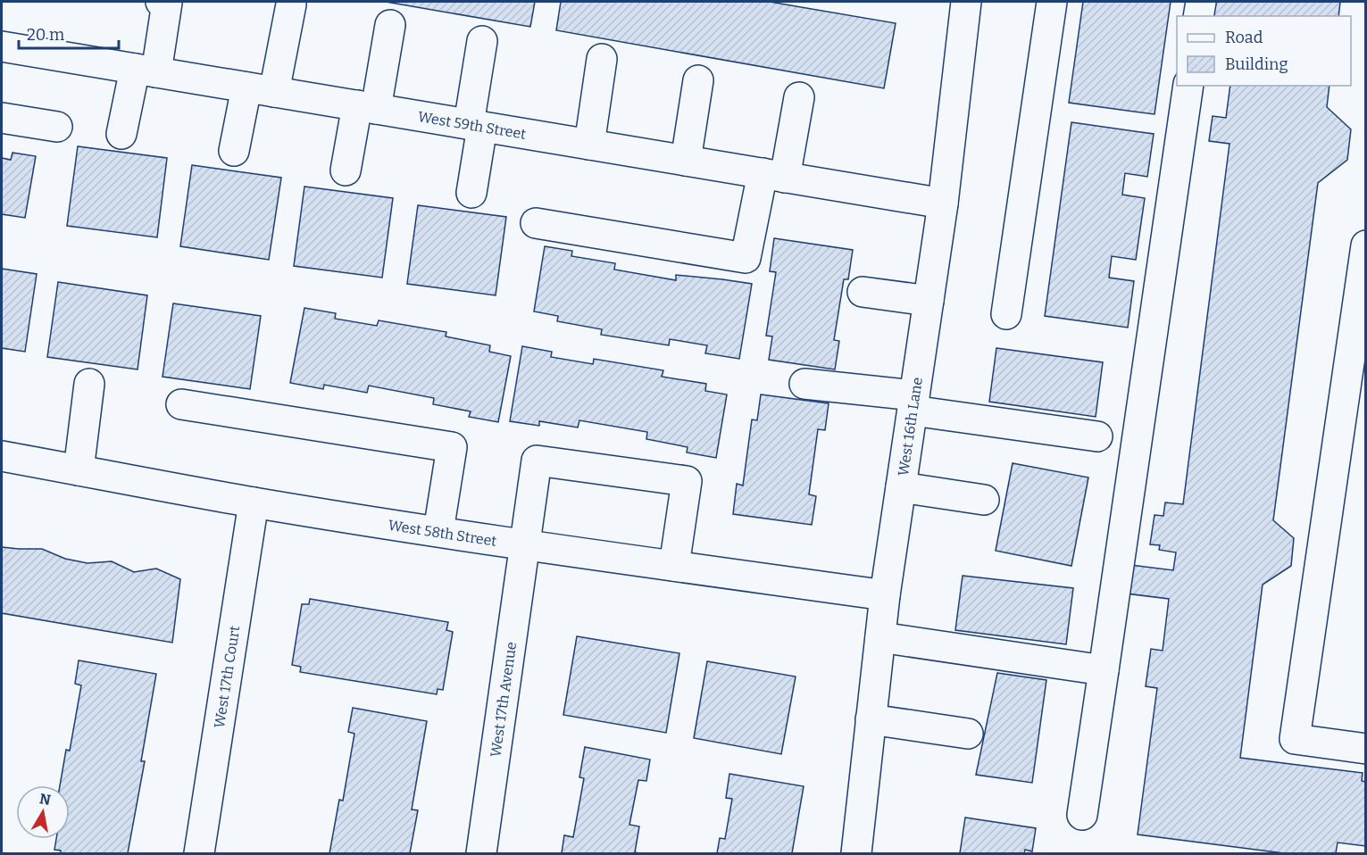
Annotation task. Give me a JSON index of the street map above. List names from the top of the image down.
{
  "streets": {
    "street": [
      "West 59th Street",
      "West 16th Lane",
      "West 58th Street",
      "West 17th Court",
      "West 17th Avenue"
    ]
  },
  "crossings": [
    ["West 59th Street", "West 16th Lane"],
    ["West 16th Lane", "West 58th Street"],
    ["West 58th Street", "West 17th Court"],
    ["West 58th Street", "West 17th Avenue"]
  ],
  "legend": ["Road", "Building"],
  "scale_bar": "20 m",
  "north": "top"
}
